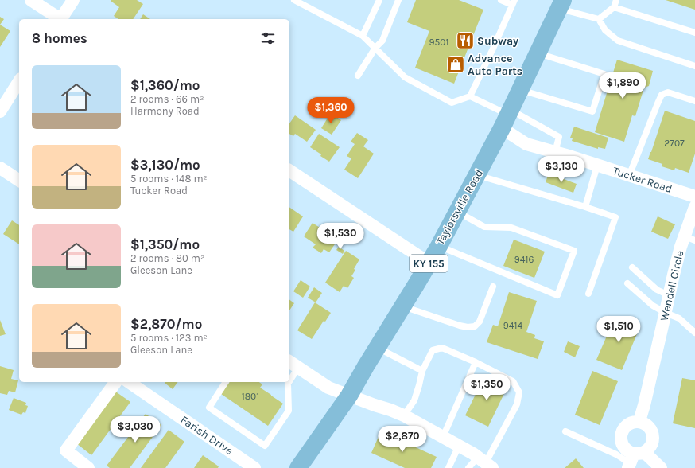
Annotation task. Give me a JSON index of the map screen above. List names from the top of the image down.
{
  "streets": {
    "main road": ["Taylorsville Road", "KY 155"],
    "street": ["Tucker Road", "Wendell Circle", "Farish Drive"]
  },
  "crossings": [
    ["Tucker Road", "Taylorsville Road"]
  ],
  "places": {
    "restaurant": ["Subway"],
    "shop": ["Advance Auto Parts"]
  },
  "house_numbers": [
    "9501",
    "2707",
    "9416",
    "9414",
    "1801"
  ],
  "page": {
    "heading": "8 homes",
    "list": [
      {
        "name": "$1,360/mo",
        "note": "2 rooms · 66 m² · Harmony Road"
      },
      {
        "name": "$3,130/mo",
        "note": "5 rooms · 148 m² · Tucker Road"
      },
      {
        "name": "$1,350/mo",
        "note": "2 rooms · 80 m² · Gleeson Lane"
      },
      {
        "name": "$2,870/mo",
        "note": "5 rooms · 123 m² · Gleeson Lane"
      }
    ],
    "price": [
      "$1,890",
      "$1,360",
      "$3,130",
      "$1,530",
      "$1,510",
      "$1,350",
      "$3,030",
      "$2,870"
    ]
  }
}
